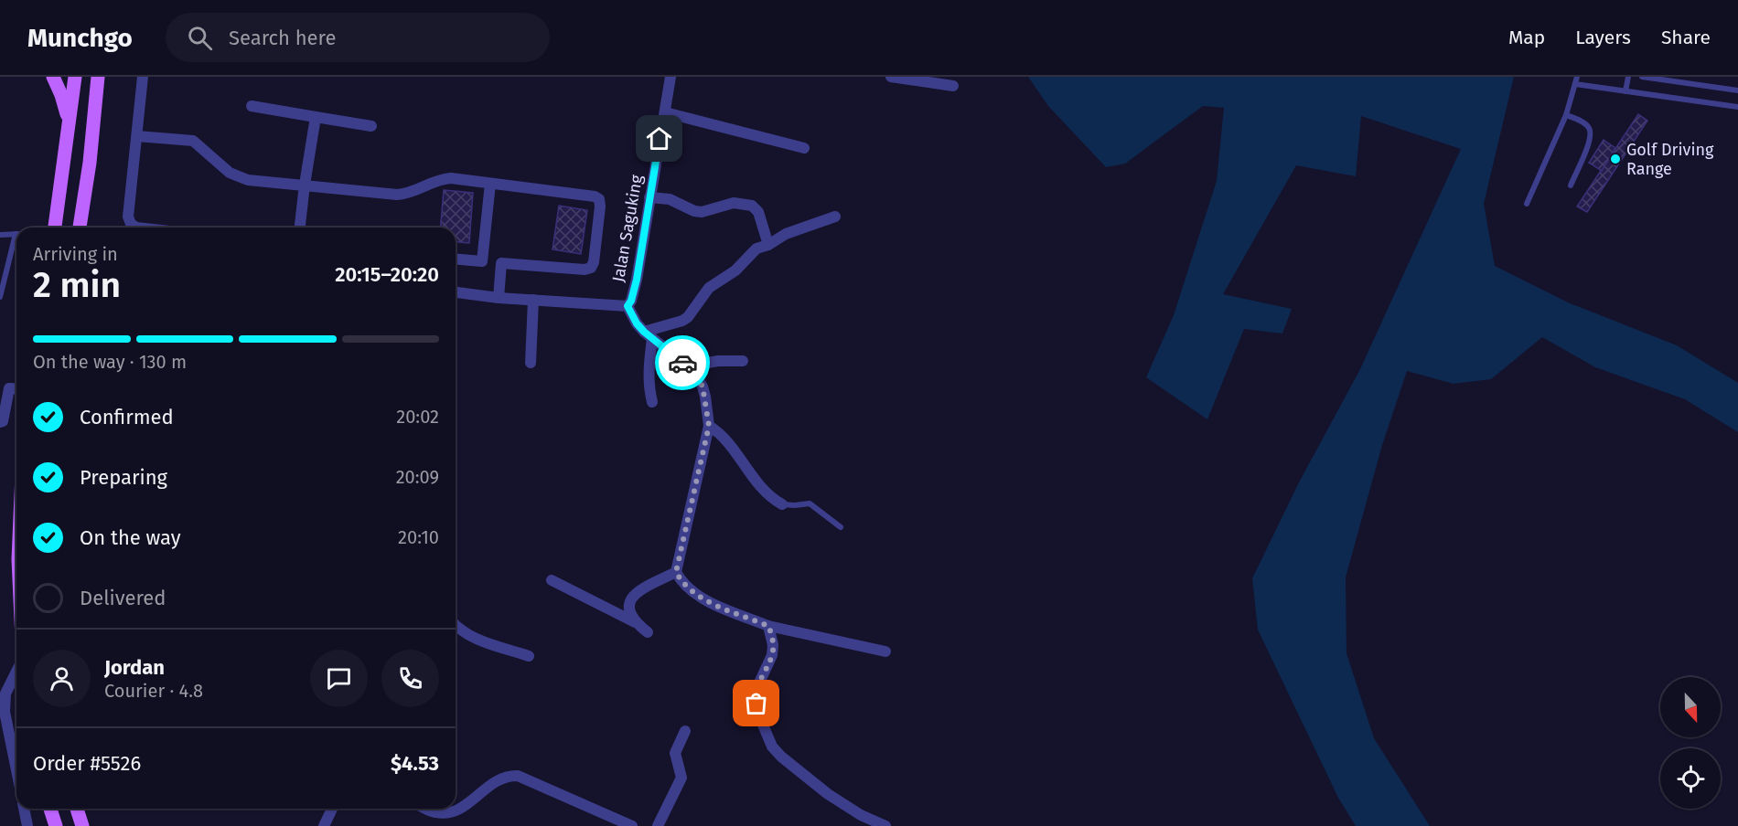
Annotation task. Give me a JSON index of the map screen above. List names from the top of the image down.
{
  "streets": {
    "street": ["Jalan Saguking"]
  },
  "places": ["Golf Driving Range"],
  "north": "bottom",
  "page": {
    "header": "Munchgo",
    "search": "Search here",
    "nav": ["Map", "Layers", "Share"],
    "heading": ["2 min", "Arriving in", "20:15–20:20"],
    "panel": [
      "Jordan",
      "Courier · 4.8",
      "Order #5526",
      "$4.53"
    ],
    "bar": "On the way · 130 m",
    "list": [
      ["Confirmed", "20:02"],
      ["Preparing", "20:09"],
      ["On the way", "20:10"],
      "Delivered"
    ]
  }
}
